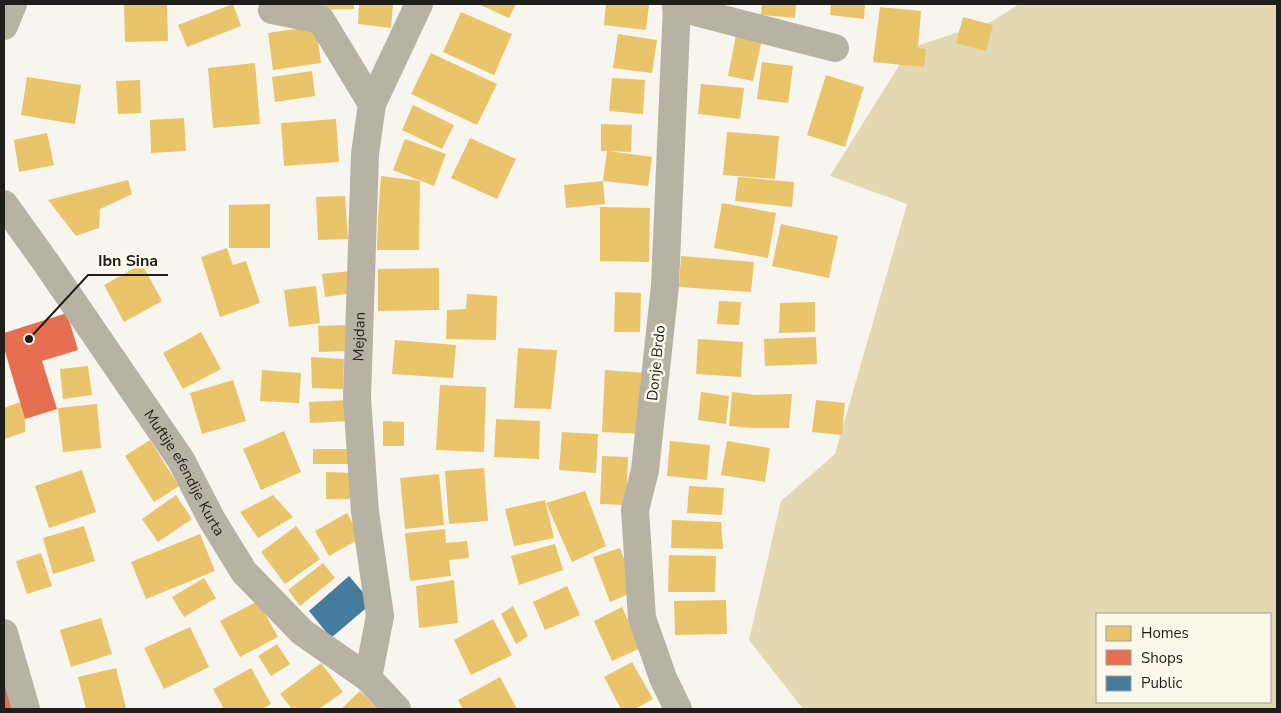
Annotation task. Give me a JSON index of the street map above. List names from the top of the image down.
{
  "streets": {
    "street": ["Mejdan", "Donje Brdo", "Muftije efendije Kurta"]
  },
  "crossings": [
    ["Mejdan", "Muftije efendije Kurta"]
  ],
  "places": ["Ibn Sina"],
  "legend": ["Homes", "Shops", "Public"]
}
